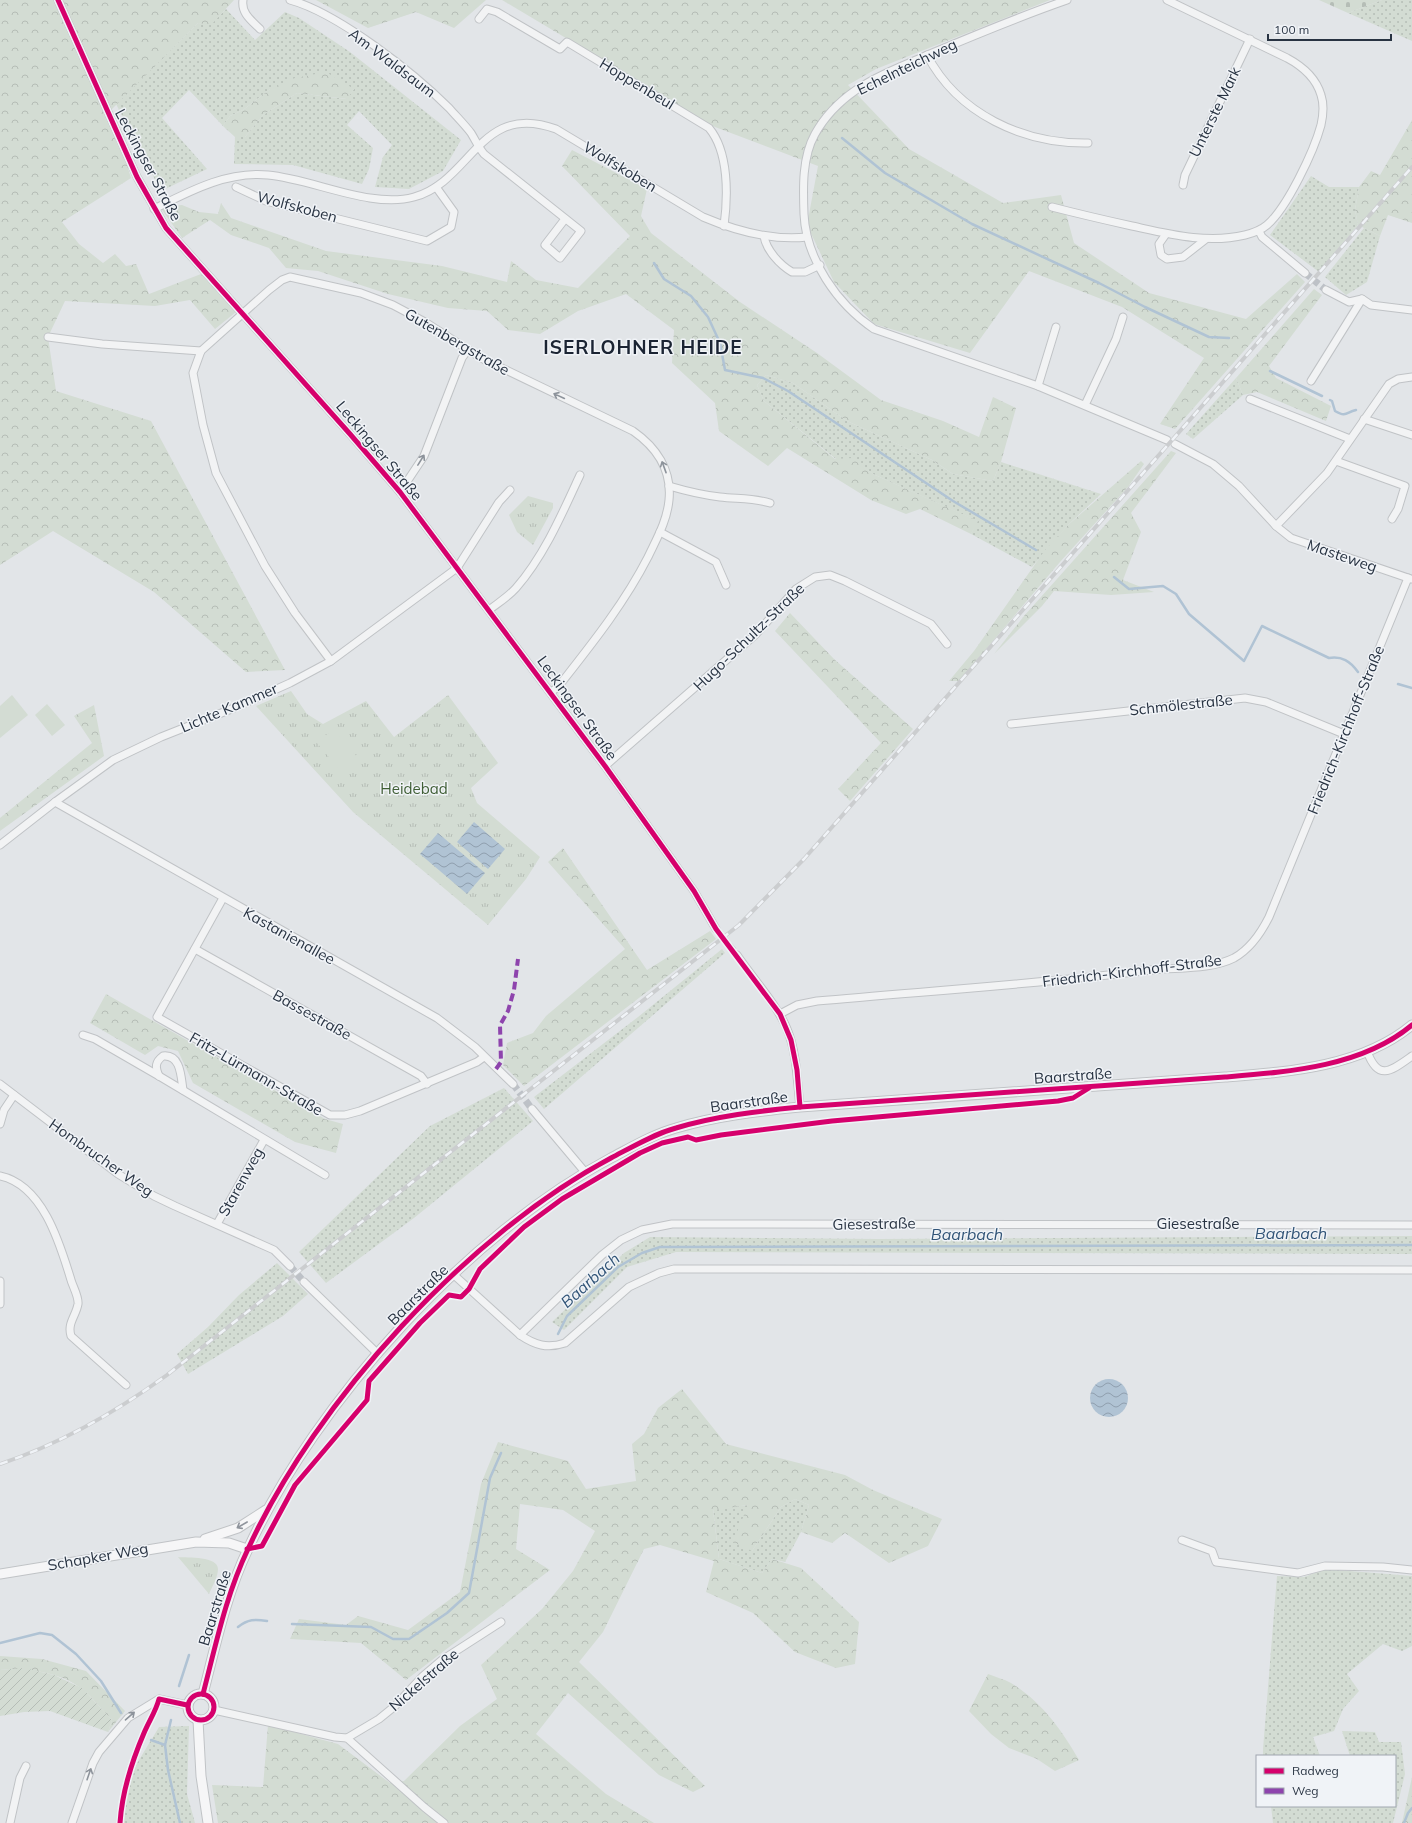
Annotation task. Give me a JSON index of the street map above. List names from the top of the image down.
{
  "streets": {
    "main road": ["Baarstraße", "Schapker Weg"],
    "street": [
      "Am Waldsaum",
      "Echelnteichweg",
      "Hoppenbeul",
      "Unterste Mark",
      "Leckingser Straße",
      "Wolfskoben",
      "Gutenbergstraße",
      "Masteweg",
      "Hugo-Schultz-Straße",
      "Schmölestraße",
      "Lichte Kammer",
      "Friedrich-Kirchhoff-Straße",
      "Kastanienallee",
      "Bassestraße",
      "Fritz-Lürmann-Straße",
      "Hombrucher Weg",
      "Starenweg",
      "Giesestraße",
      "Nickelstraße"
    ]
  },
  "crossings": [
    ["Am Waldsaum", "Wolfskoben"],
    ["Echelnteichweg", "Wolfskoben"],
    ["Hoppenbeul", "Wolfskoben"],
    ["Leckingser Straße", "Wolfskoben"],
    ["Leckingser Straße", "Gutenbergstraße"],
    ["Leckingser Straße", "Hugo-Schultz-Straße"],
    ["Leckingser Straße", "Lichte Kammer"],
    ["Masteweg", "Friedrich-Kirchhoff-Straße"],
    ["Schmölestraße", "Friedrich-Kirchhoff-Straße"],
    ["Lichte Kammer", "Kastanienallee"],
    ["Kastanienallee", "Fritz-Lürmann-Straße"],
    ["Bassestraße", "Fritz-Lürmann-Straße"],
    ["Baarstraße", "Schapker Weg"],
    ["Hombrucher Weg", "Starenweg"]
  ],
  "districts": ["ISERLOHNER HEIDE"],
  "water": ["Baarbach"],
  "parks": ["Heidebad"],
  "legend": ["Radweg", "Weg"],
  "scale_bar": "100 m"
}
